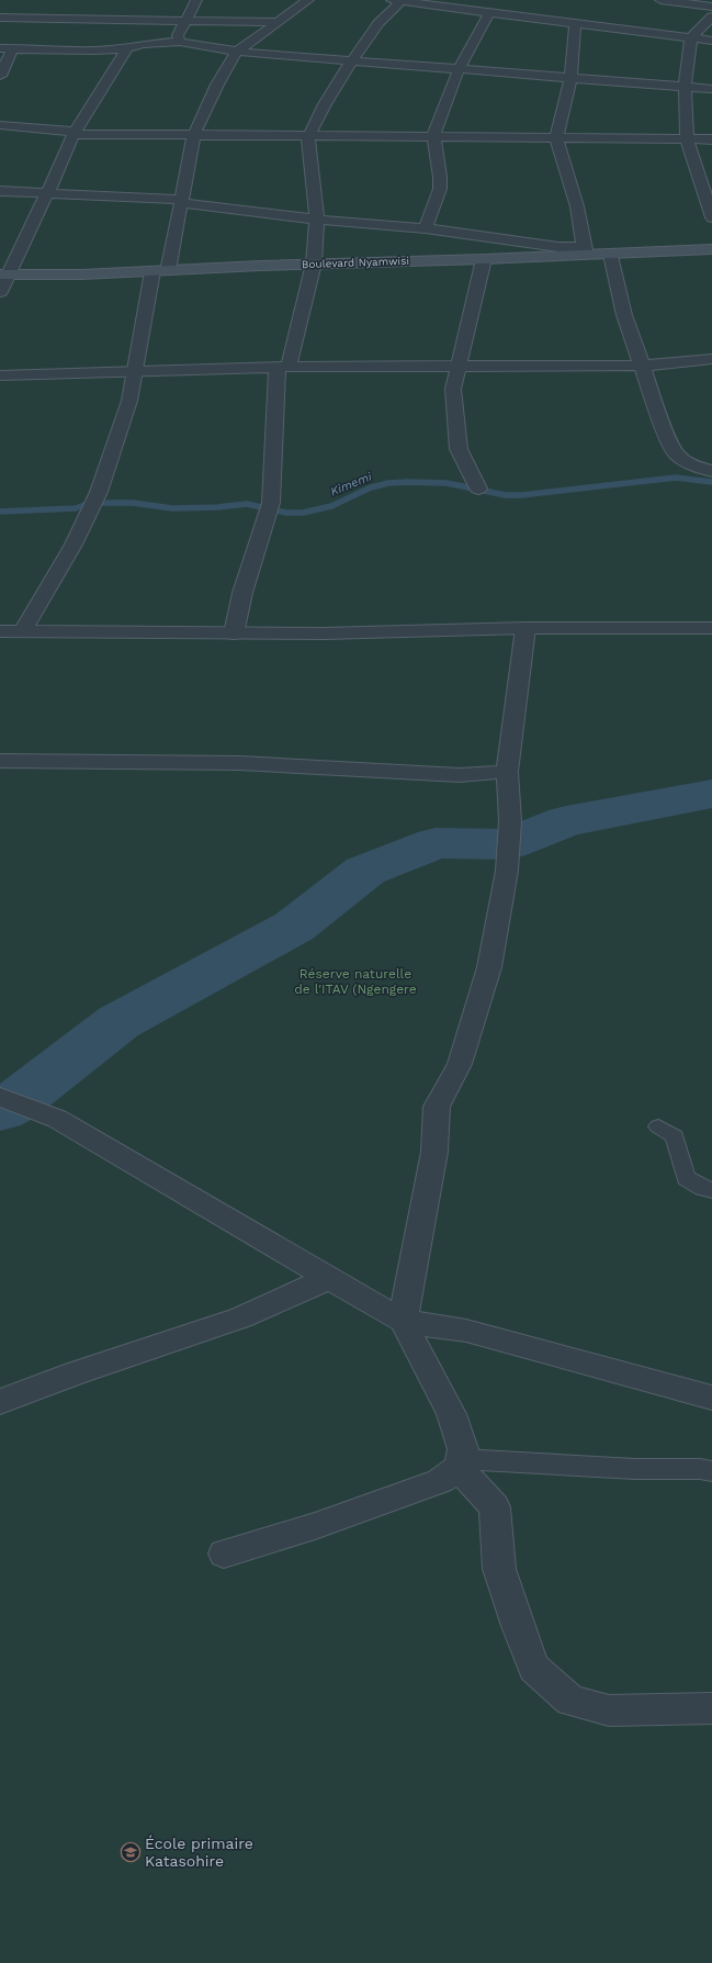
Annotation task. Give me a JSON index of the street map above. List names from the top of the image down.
{
  "streets": {
    "main road": ["Boulevard Nyamwisi"]
  },
  "water": ["Kimemi"],
  "parks": ["Réserve naturelle de l'ITAV (Ngengere"],
  "places": {
    "school or university": ["École primaire Katasohire"]
  }
}
